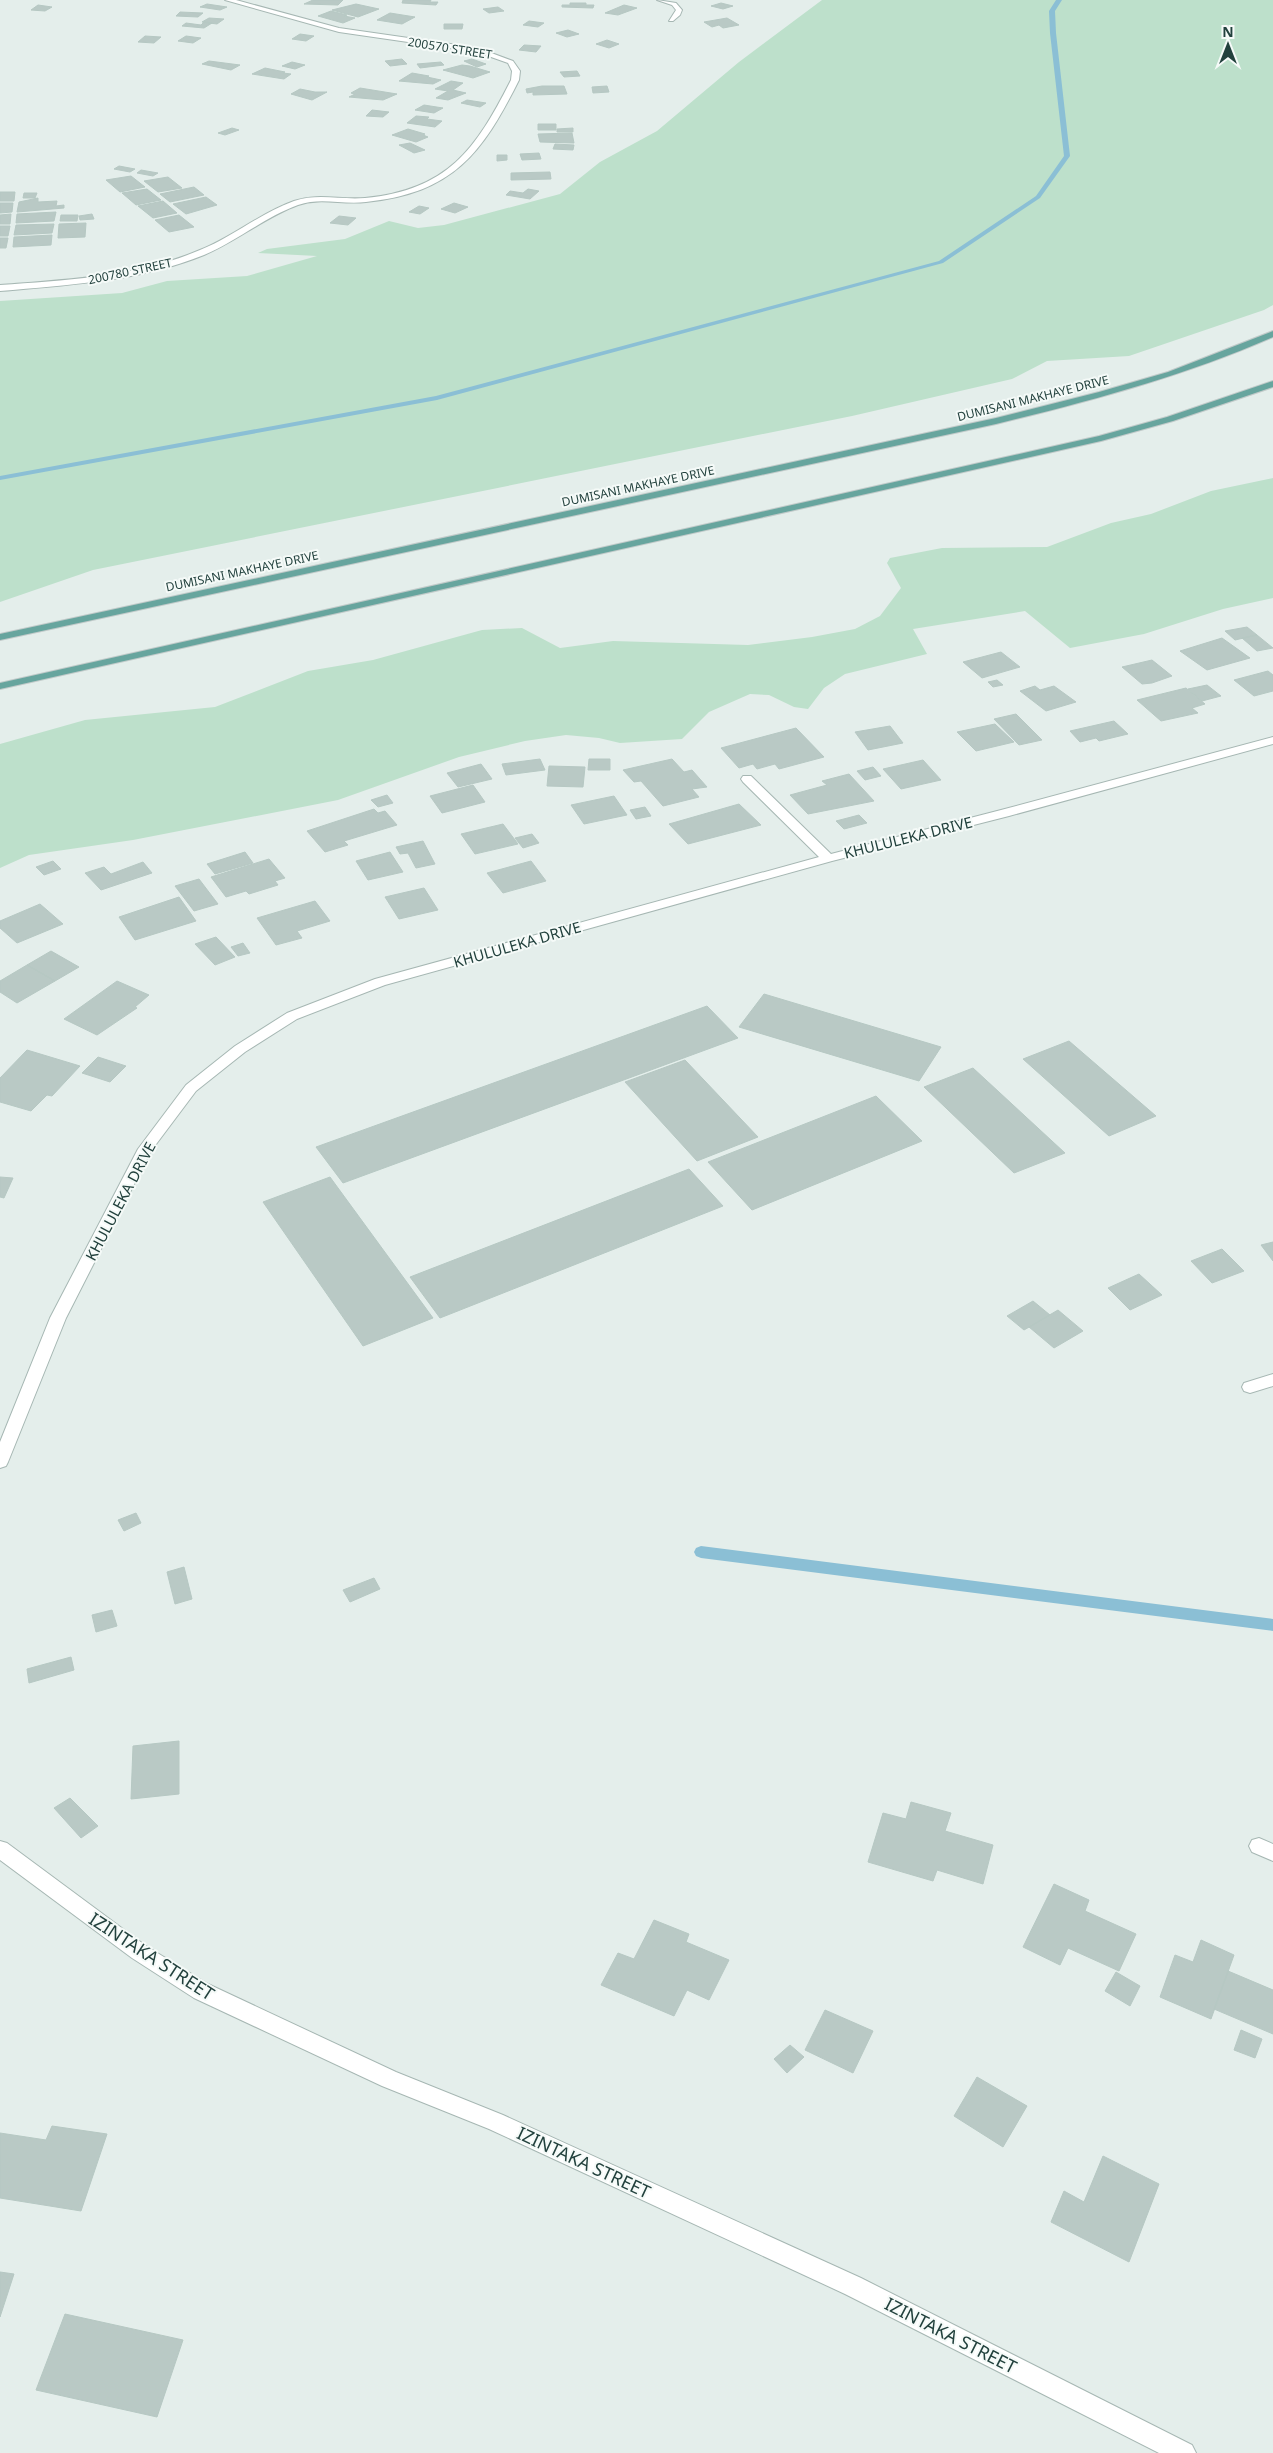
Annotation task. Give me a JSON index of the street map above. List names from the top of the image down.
{
  "streets": {
    "main road": ["DUMISANI MAKHAYE DRIVE"],
    "street": [
      "200570 STREET",
      "200780 STREET",
      "KHULULEKA DRIVE",
      "IZINTAKA STREET"
    ]
  },
  "crossings": [
    ["200570 STREET", "200780 STREET"]
  ],
  "north": "top"
}
